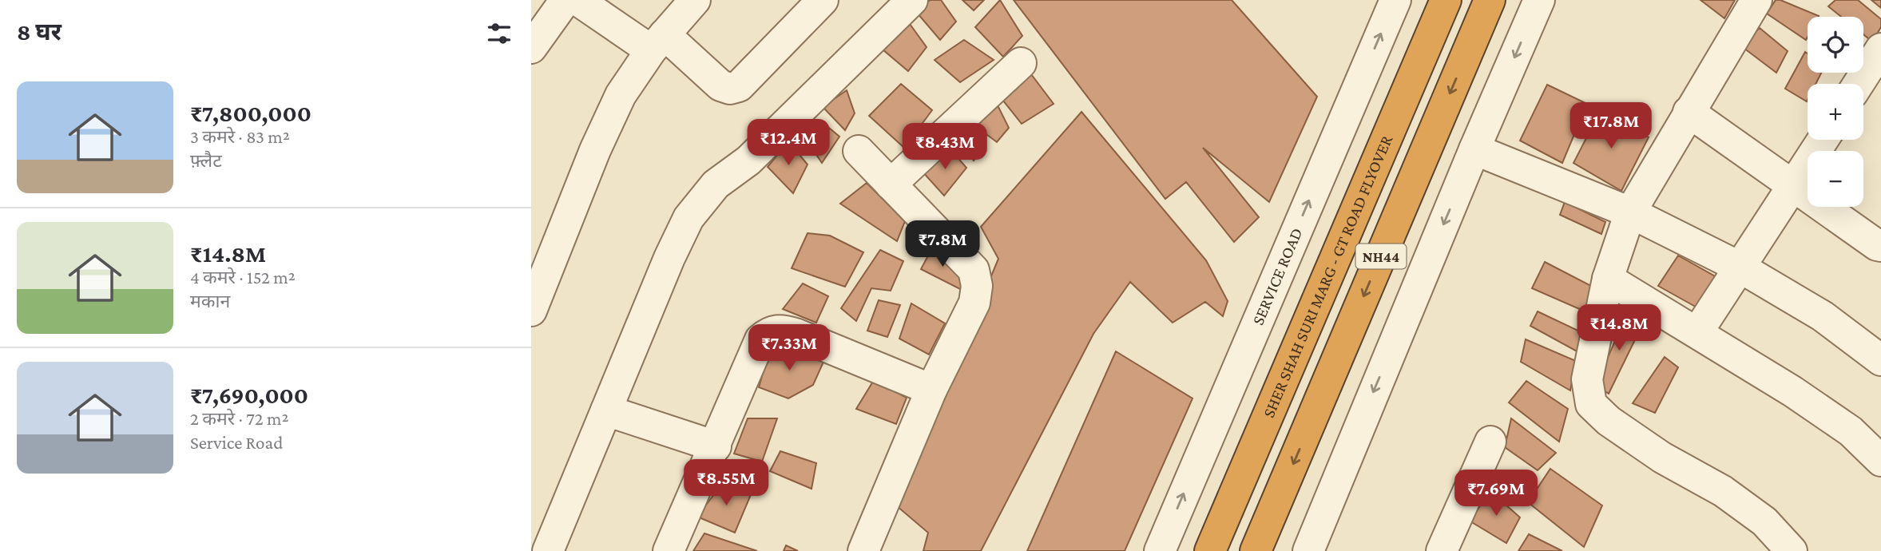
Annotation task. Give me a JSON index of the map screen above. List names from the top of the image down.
{
  "streets": {
    "highway": ["NH44", "SHER SHAH SURI MARG - GT ROAD FLYOVER"],
    "street": ["SERVICE ROAD"]
  },
  "page": {
    "heading": "8 घर",
    "map_buttons": ["+", "−"],
    "list": [
      {
        "name": "₹7,800,000",
        "note": "3 कमरे · 83 m² · फ़्लैट"
      },
      {
        "name": "₹14.8M",
        "note": "4 कमरे · 152 m² · मकान"
      },
      {
        "name": "₹7,690,000",
        "note": "2 कमरे · 72 m² · Service Road"
      }
    ],
    "price": [
      "₹17.8M",
      "₹12.4M",
      "₹8.43M",
      "₹7.8M",
      "₹14.8M",
      "₹7.33M",
      "₹8.55M",
      "₹7.69M"
    ]
  }
}
